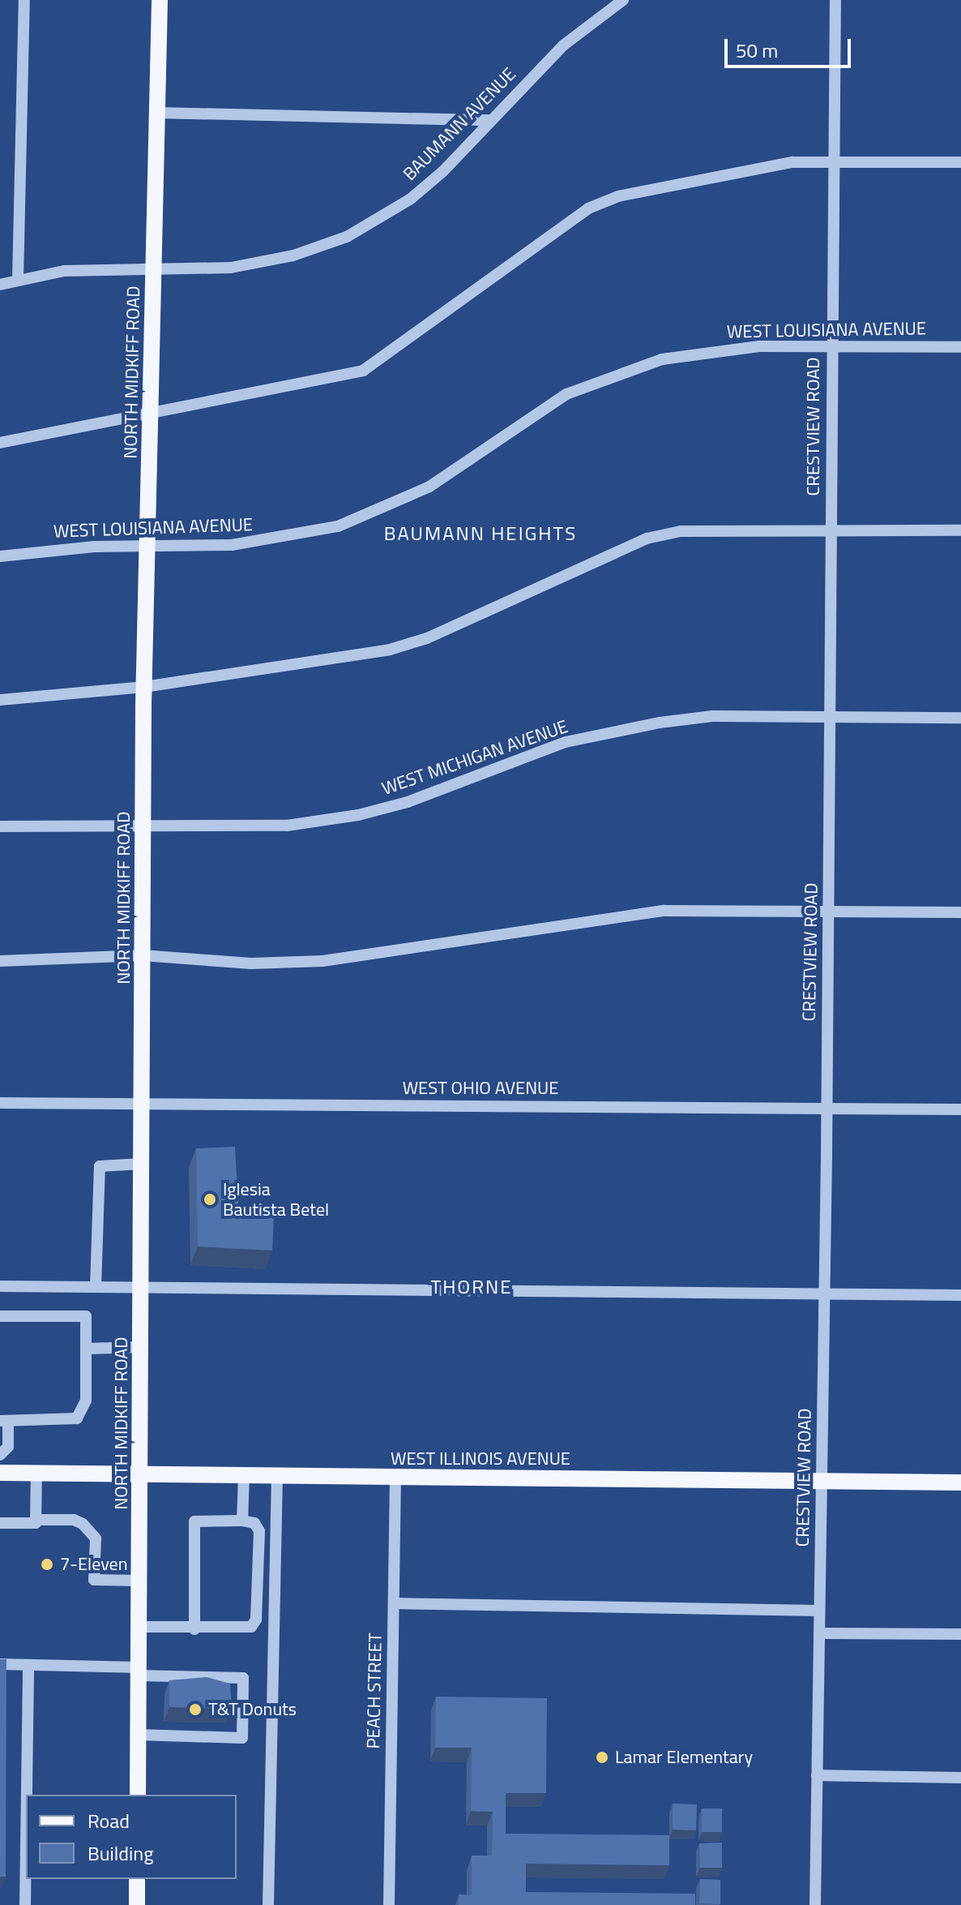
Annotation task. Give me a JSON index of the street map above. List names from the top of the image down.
{
  "streets": {
    "main road": ["NORTH MIDKIFF ROAD", "WEST ILLINOIS AVENUE"],
    "street": [
      "BAUMANN AVENUE",
      "WEST LOUISIANA AVENUE",
      "CRESTVIEW ROAD",
      "WEST MICHIGAN AVENUE",
      "WEST OHIO AVENUE",
      "PEACH STREET"
    ]
  },
  "crossings": [
    ["BAUMANN AVENUE", "NORTH MIDKIFF ROAD"],
    ["WEST LOUISIANA AVENUE", "NORTH MIDKIFF ROAD"],
    ["WEST LOUISIANA AVENUE", "CRESTVIEW ROAD"],
    ["NORTH MIDKIFF ROAD", "WEST MICHIGAN AVENUE"],
    ["NORTH MIDKIFF ROAD", "WEST OHIO AVENUE"],
    ["NORTH MIDKIFF ROAD", "WEST ILLINOIS AVENUE"],
    ["CRESTVIEW ROAD", "WEST MICHIGAN AVENUE"],
    ["CRESTVIEW ROAD", "WEST OHIO AVENUE"],
    ["CRESTVIEW ROAD", "WEST ILLINOIS AVENUE"],
    ["WEST ILLINOIS AVENUE", "PEACH STREET"]
  ],
  "districts": ["BAUMANN HEIGHTS", "THORNE"],
  "places": [
    "Iglesia Bautista Betel",
    "7-Eleven",
    "T&T Donuts",
    "Lamar Elementary"
  ],
  "legend": ["Road", "Building"],
  "scale_bar": "50 m"
}
